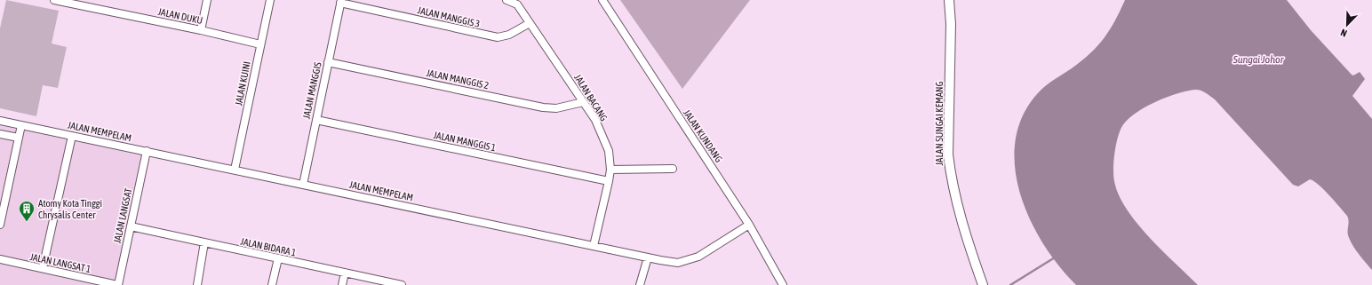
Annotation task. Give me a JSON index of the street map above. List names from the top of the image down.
{
  "streets": {
    "street": [
      "JALAN DUKU",
      "JALAN MANGGIS 3",
      "JALAN MANGGIS 2",
      "JALAN KUINI",
      "JALAN MANGGIS",
      "JALAN BACANG",
      "JALAN SUNGAI KEMANG",
      "JALAN MEMPELAM",
      "JALAN KUNDANG",
      "JALAN MANGGIS 1",
      "JALAN LANGSAT",
      "JALAN BIDARA 1",
      "JALAN LANGSAT 1"
    ]
  },
  "crossings": [
    ["JALAN DUKU", "JALAN KUINI"],
    ["JALAN MANGGIS 3", "JALAN MANGGIS"],
    ["JALAN MANGGIS 3", "JALAN BACANG"],
    ["JALAN MANGGIS 2", "JALAN MANGGIS"],
    ["JALAN MANGGIS 2", "JALAN BACANG"],
    ["JALAN KUINI", "JALAN MEMPELAM"],
    ["JALAN MANGGIS", "JALAN MEMPELAM"],
    ["JALAN MANGGIS", "JALAN MANGGIS 1"],
    ["JALAN BACANG", "JALAN MEMPELAM"],
    ["JALAN BACANG", "JALAN MANGGIS 1"],
    ["JALAN MEMPELAM", "JALAN KUNDANG"],
    ["JALAN MEMPELAM", "JALAN LANGSAT"],
    ["JALAN LANGSAT", "JALAN BIDARA 1"],
    ["JALAN LANGSAT", "JALAN LANGSAT 1"]
  ],
  "water": ["Sungai Johor"],
  "places": {
    "building": ["Atomy Kota Tinggi Chrysalis Center"]
  },
  "north": "bottom left"
}
